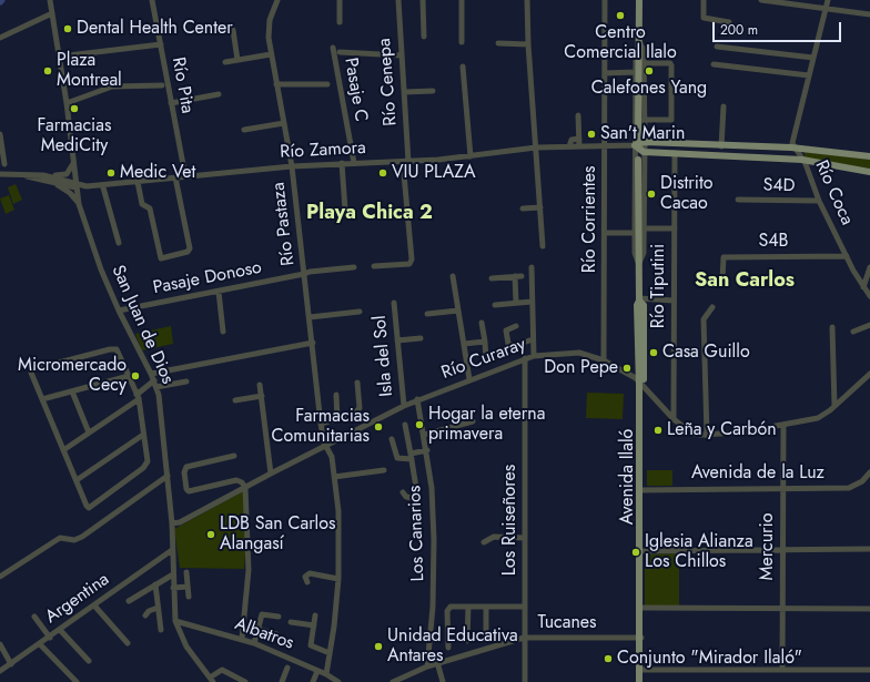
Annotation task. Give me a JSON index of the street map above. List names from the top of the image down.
{
  "streets": {
    "main road": ["Avenida Ilaló"],
    "street": [
      "Río Cenepa",
      "Río Pita",
      "Pasaje C",
      "Río Zamora",
      "S4D",
      "Río Coca",
      "Río Corrientes",
      "Río Pastaza",
      "S4B",
      "Pasaje Donoso",
      "Río Tiputini",
      "San Juan de Dios",
      "Isla del Sol",
      "Río Curaray",
      "Avenida de la Luz",
      "Los Ruiseñores",
      "Los Canarios",
      "Mercurio",
      "Argentina",
      "Tucanes",
      "Albatros"
    ]
  },
  "crossings": [
    ["Río Cenepa", "Río Zamora"],
    ["Río Pita", "Río Zamora"],
    ["Pasaje C", "Río Zamora"],
    ["Río Zamora", "Río Corrientes"],
    ["Río Zamora", "Río Pastaza"],
    ["Río Zamora", "San Juan de Dios"],
    ["S4D", "Río Coca"],
    ["Río Coca", "S4B"],
    ["Río Corrientes", "Río Curaray"],
    ["Río Pastaza", "Pasaje Donoso"],
    ["Río Pastaza", "Río Curaray"],
    ["Río Pastaza", "Albatros"],
    ["Pasaje Donoso", "San Juan de Dios"],
    ["Río Tiputini", "Río Curaray"],
    ["San Juan de Dios", "Río Curaray"],
    ["San Juan de Dios", "Argentina"],
    ["San Juan de Dios", "Albatros"],
    ["Isla del Sol", "Río Curaray"],
    ["Río Curaray", "Avenida Ilaló"],
    ["Río Curaray", "Los Ruiseñores"],
    ["Río Curaray", "Los Canarios"],
    ["Río Curaray", "Mercurio"],
    ["Avenida de la Luz", "Avenida Ilaló"],
    ["Avenida de la Luz", "Mercurio"],
    ["Avenida Ilaló", "Tucanes"],
    ["Los Ruiseñores", "Tucanes"],
    ["Los Canarios", "Tucanes"]
  ],
  "districts": ["Playa Chica 2", "San Carlos"],
  "places": [
    "Centro Comercial Ilalo",
    "Dental Health Center",
    "Plaza Montreal",
    "Calefones Yang",
    "Farmacias MediCity",
    "San't Marin",
    "Medic Vet",
    "VIU PLAZA",
    "Distrito Cacao",
    "Casa Guillo",
    "Don Pepe",
    "Micromercado Cecy",
    "Hogar la eterna primavera",
    "Farmacias Comunitarias",
    "Leña y Carbón",
    "LDB San Carlos Alangasí",
    "Iglesia Alianza Los Chillos",
    "Unidad Educativa Antares",
    "Conjunto \"Mirador Ilaló\""
  ],
  "scale_bar": "200 m"
}
